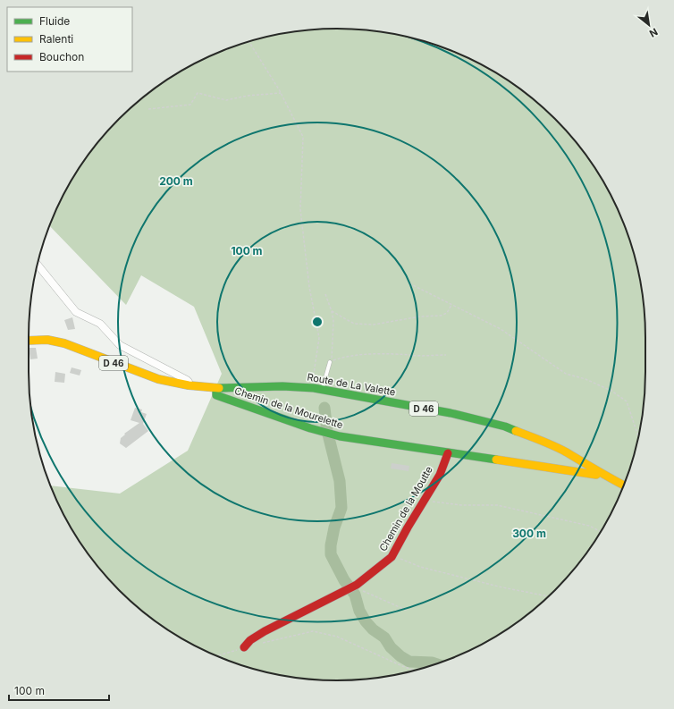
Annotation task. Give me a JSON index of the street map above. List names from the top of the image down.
{
  "streets": {
    "street": [
      "D 46",
      "Route de La Valette",
      "Chemin de la Mourelette",
      "Chemin de la Moutte"
    ]
  },
  "crossings": [
    ["D 46", "Route de La Valette"],
    ["Route de La Valette", "Chemin de la Mourelette"],
    ["Chemin de la Mourelette", "Chemin de la Moutte"]
  ],
  "legend": ["Fluide", "Ralenti", "Bouchon"],
  "scale_bar": "100 m",
  "north": "bottom right",
  "rings": ["200 m", "100 m", "300 m"]
}
